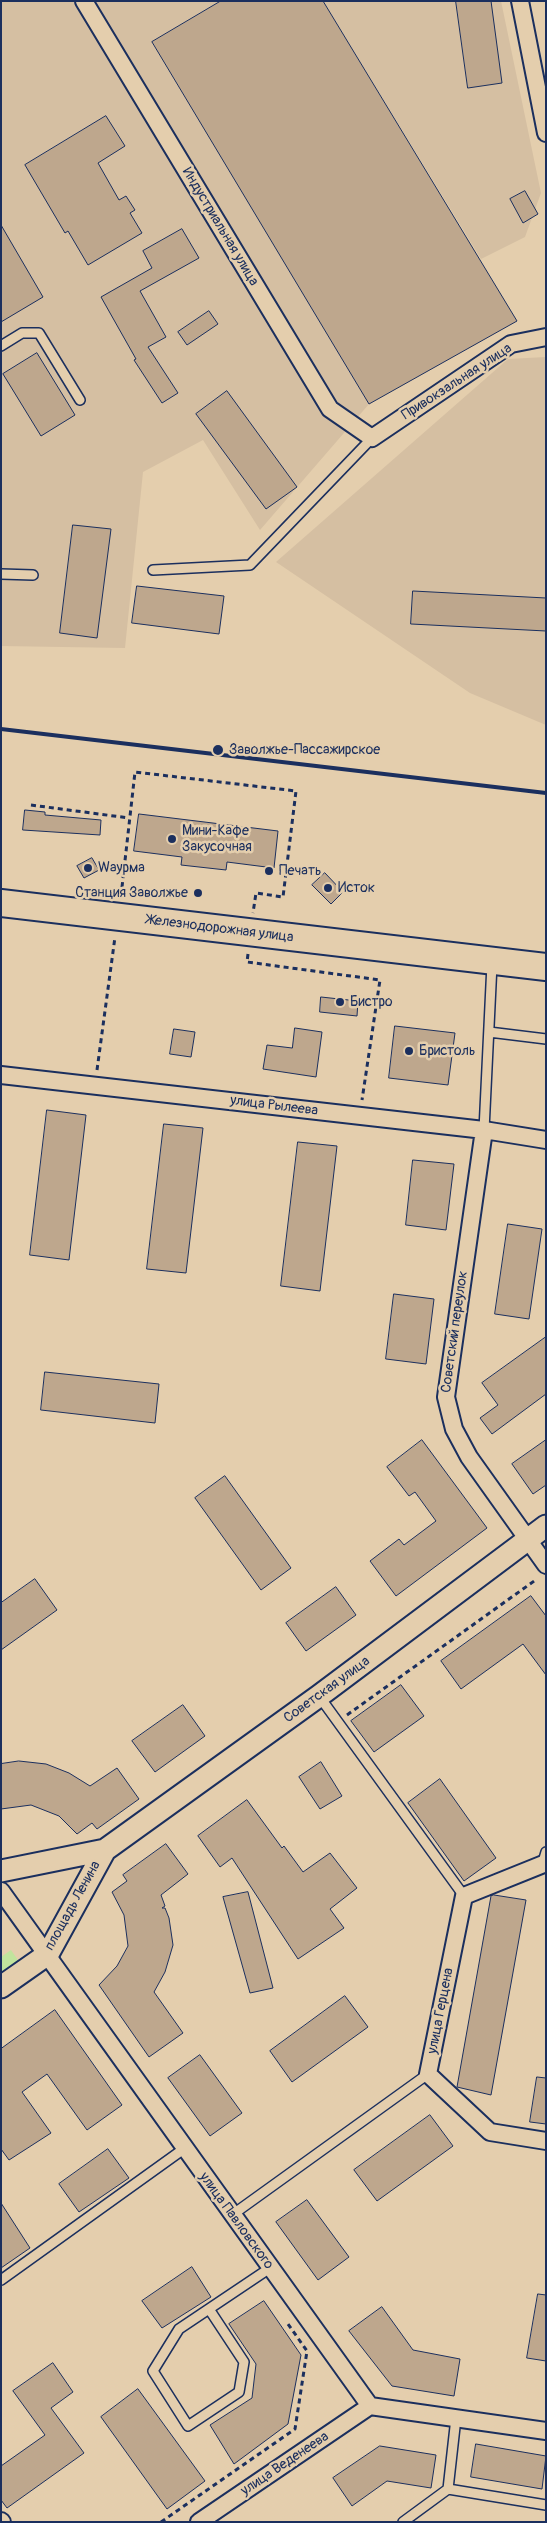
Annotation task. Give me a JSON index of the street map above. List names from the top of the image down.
{
  "streets": {
    "main road": ["Железнодорожная улица"],
    "street": [
      "Индустриальная улица",
      "Привокзальная улица",
      "улица Рылеева",
      "Советский переулок",
      "Советская улица",
      "площадь Ленина",
      "улица Герцена",
      "улица Павловского",
      "улица Веденеева"
    ]
  },
  "crossings": [
    ["Индустриальная улица", "Привокзальная улица"],
    ["улица Рылеева", "Советский переулок"],
    ["Советский переулок", "Советская улица"],
    ["Советская улица", "площадь Ленина"],
    ["площадь Ленина", "улица Павловского"],
    ["улица Павловского", "улица Веденеева"]
  ],
  "places": [
    "Заволжье-Пассажирское",
    "Мини-Кафе Закусочная",
    "Wаурма",
    "Печать",
    "Исток",
    "Станция Заволжье",
    "Бистро",
    "Бристоль"
  ]
}
